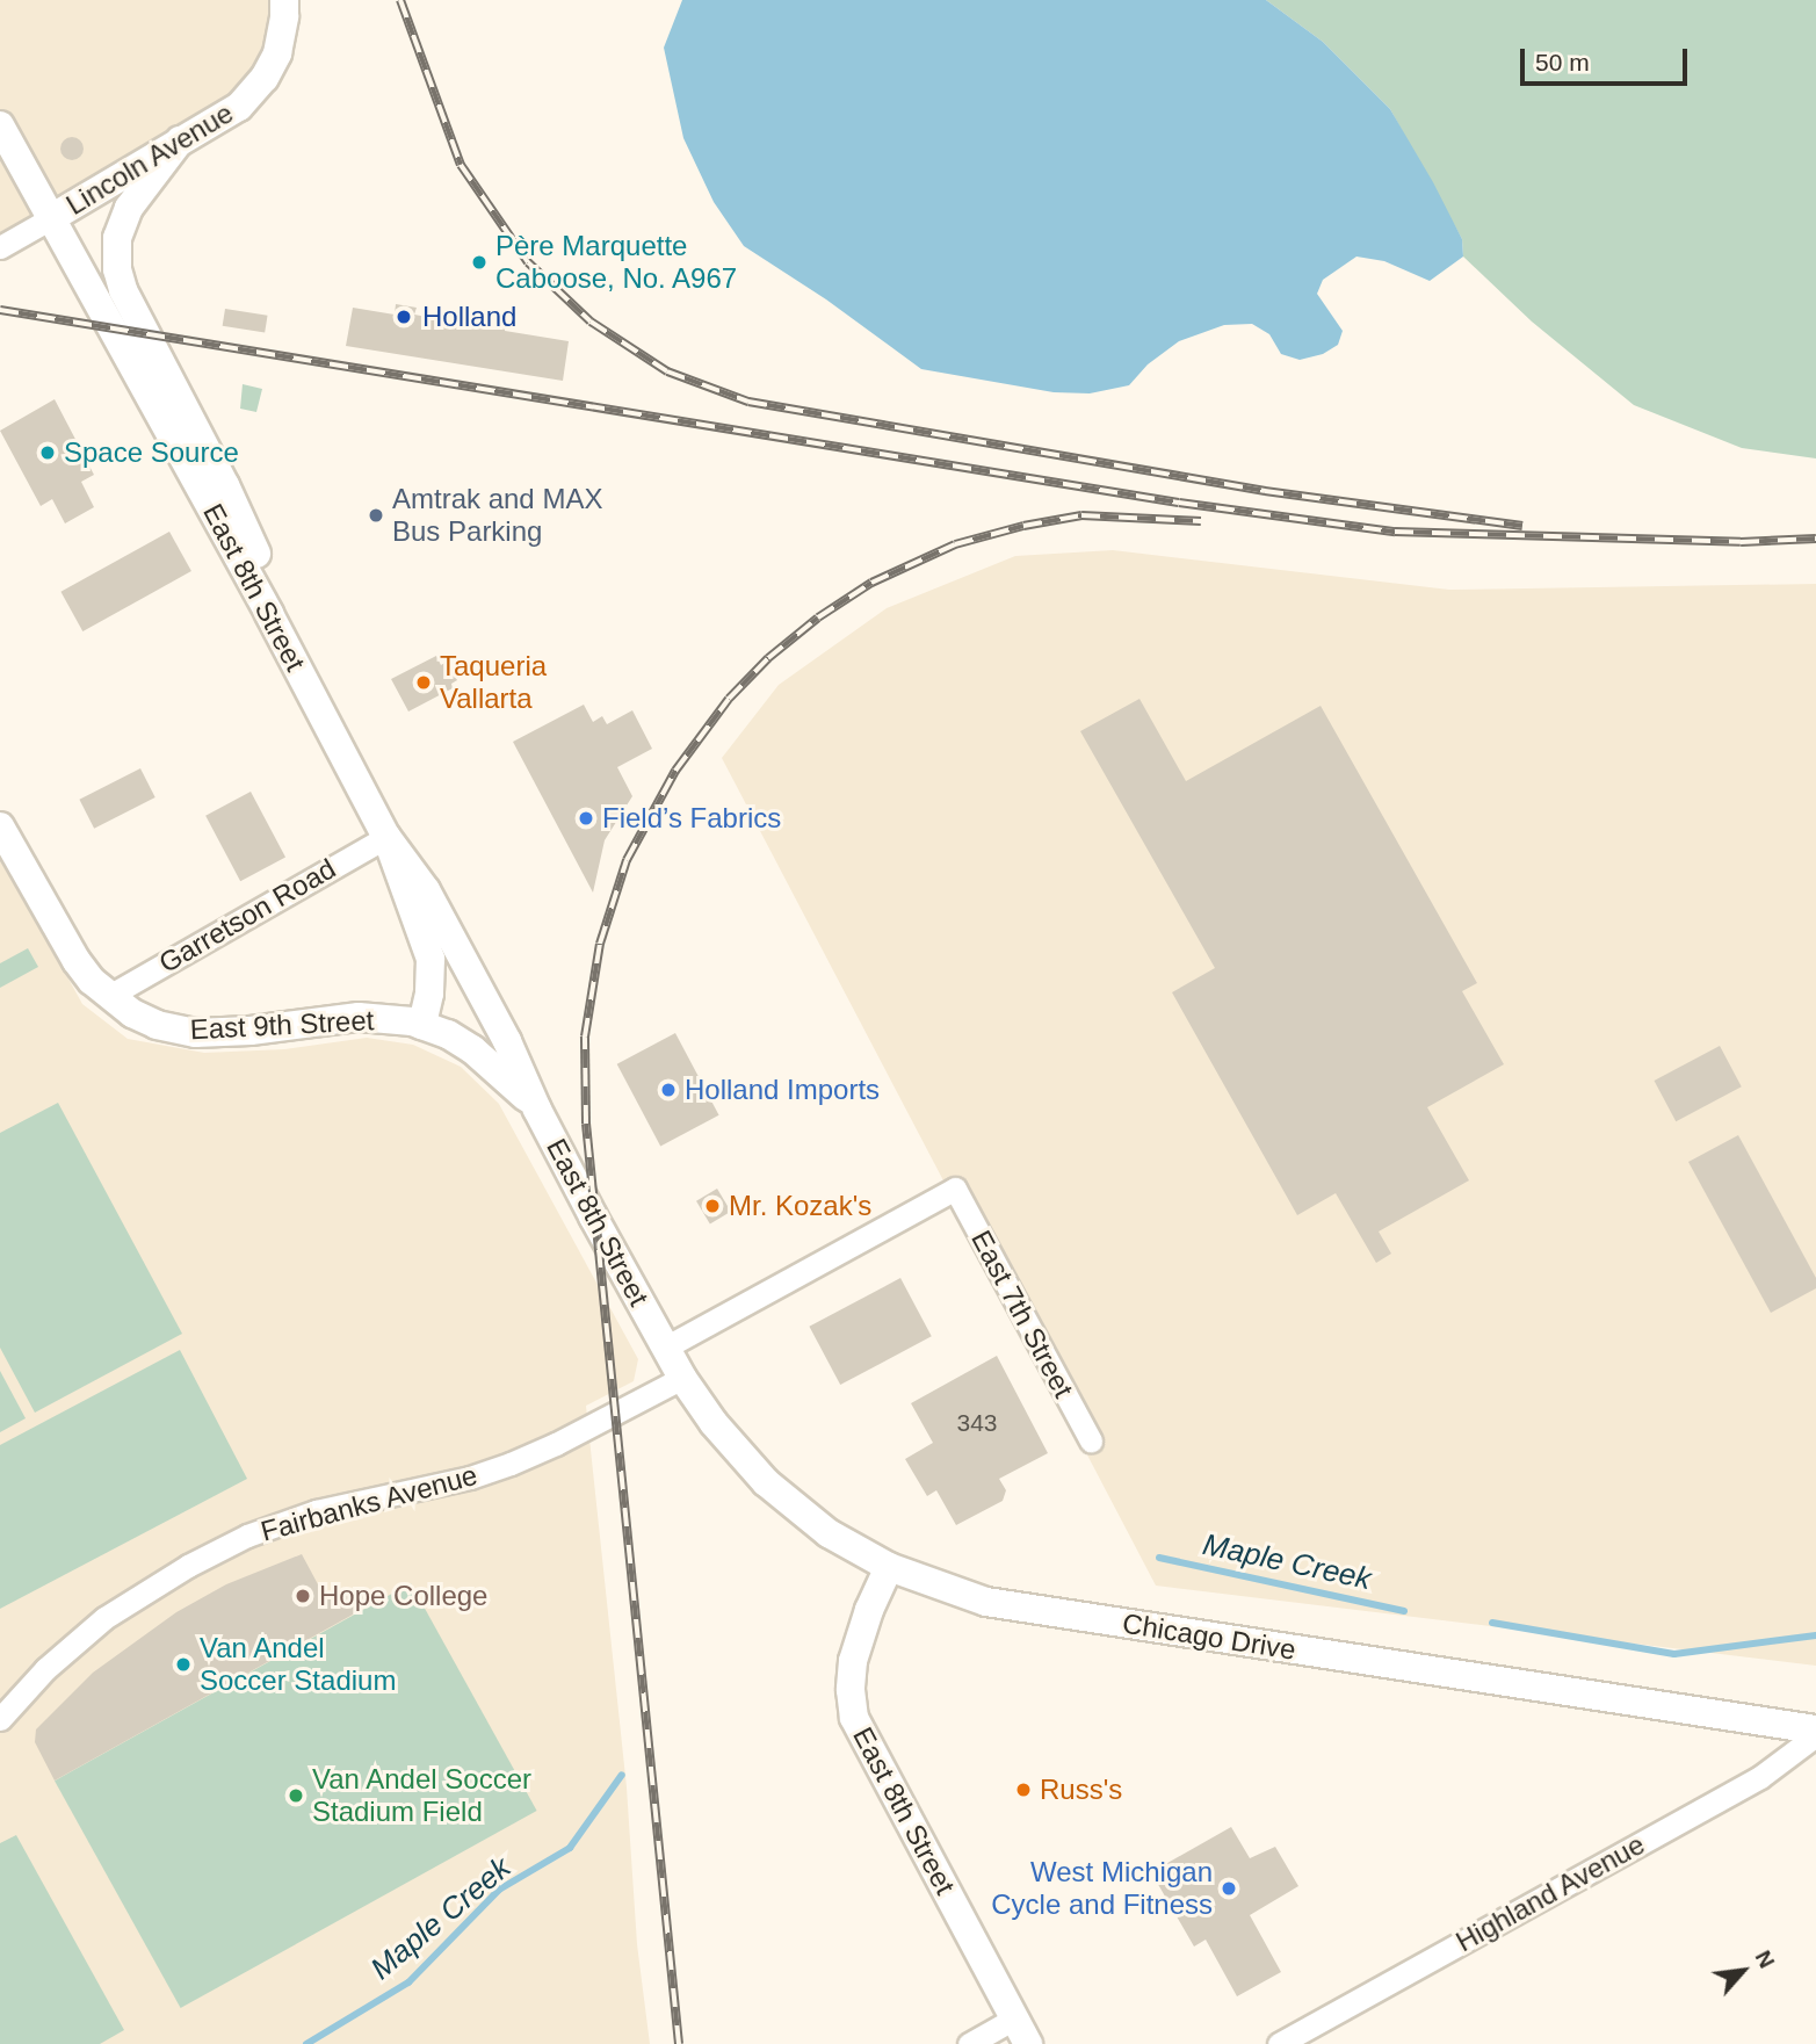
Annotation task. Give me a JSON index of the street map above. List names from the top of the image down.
{
  "streets": {
    "main road": [
      "Lincoln Avenue",
      "East 8th Street",
      "East 9th Street",
      "Chicago Drive"
    ],
    "street": [
      "Garretson Road",
      "East 7th Street",
      "Fairbanks Avenue",
      "Highland Avenue"
    ]
  },
  "crossings": [
    ["Lincoln Avenue", "East 8th Street"],
    ["East 8th Street", "Garretson Road"],
    ["East 8th Street", "East 9th Street"],
    ["East 8th Street", "East 7th Street"],
    ["East 8th Street", "Fairbanks Avenue"],
    ["East 8th Street", "Chicago Drive"],
    ["Garretson Road", "East 9th Street"],
    ["Fairbanks Avenue", "Chicago Drive"],
    ["Chicago Drive", "Highland Avenue"]
  ],
  "water": ["Maple Creek"],
  "places": [
    "Père Marquette Caboose, No. A967",
    "Holland",
    "Space Source",
    "Amtrak and MAX Bus Parking",
    "Taqueria Vallarta",
    "Field’s Fabrics",
    "Holland Imports",
    "Mr. Kozak's",
    "Hope College",
    "Van Andel Soccer Stadium",
    "Russ's",
    "Van Andel Soccer Stadium Field",
    "West Michigan Cycle and Fitness"
  ],
  "house_numbers": ["343"],
  "scale_bar": "50 m",
  "north": "top right"
}
